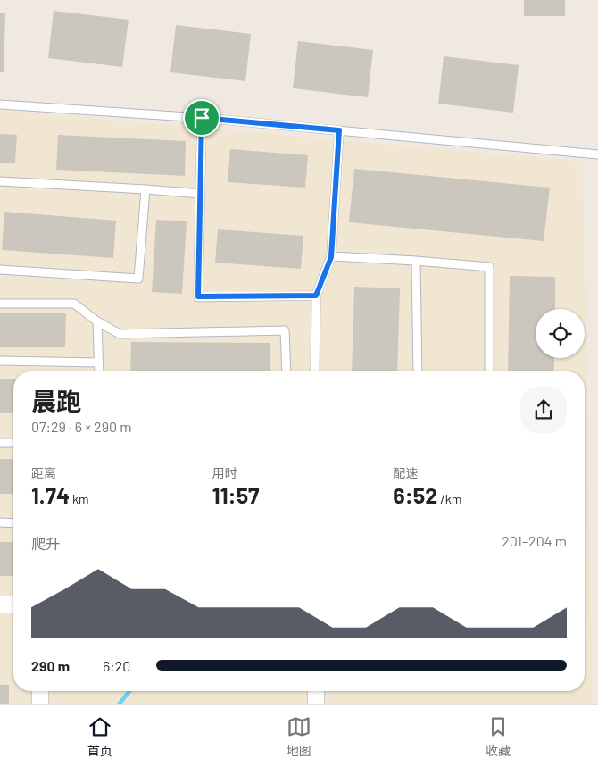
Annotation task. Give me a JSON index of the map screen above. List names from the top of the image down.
{
  "page": {
    "heading": ["晨跑", "07:29 · 6 × 290 m"],
    "stats": [
      ["距离", "1.74 km"],
      ["用时", "11:57"],
      ["配速", "6:52 /km"]
    ],
    "chart": ["爬升", "201–204 m"],
    "list": [
      {
        "name": "290 m",
        "note": "6:20"
      }
    ],
    "tabs": ["首页", "地图", "收藏"]
  }
}
